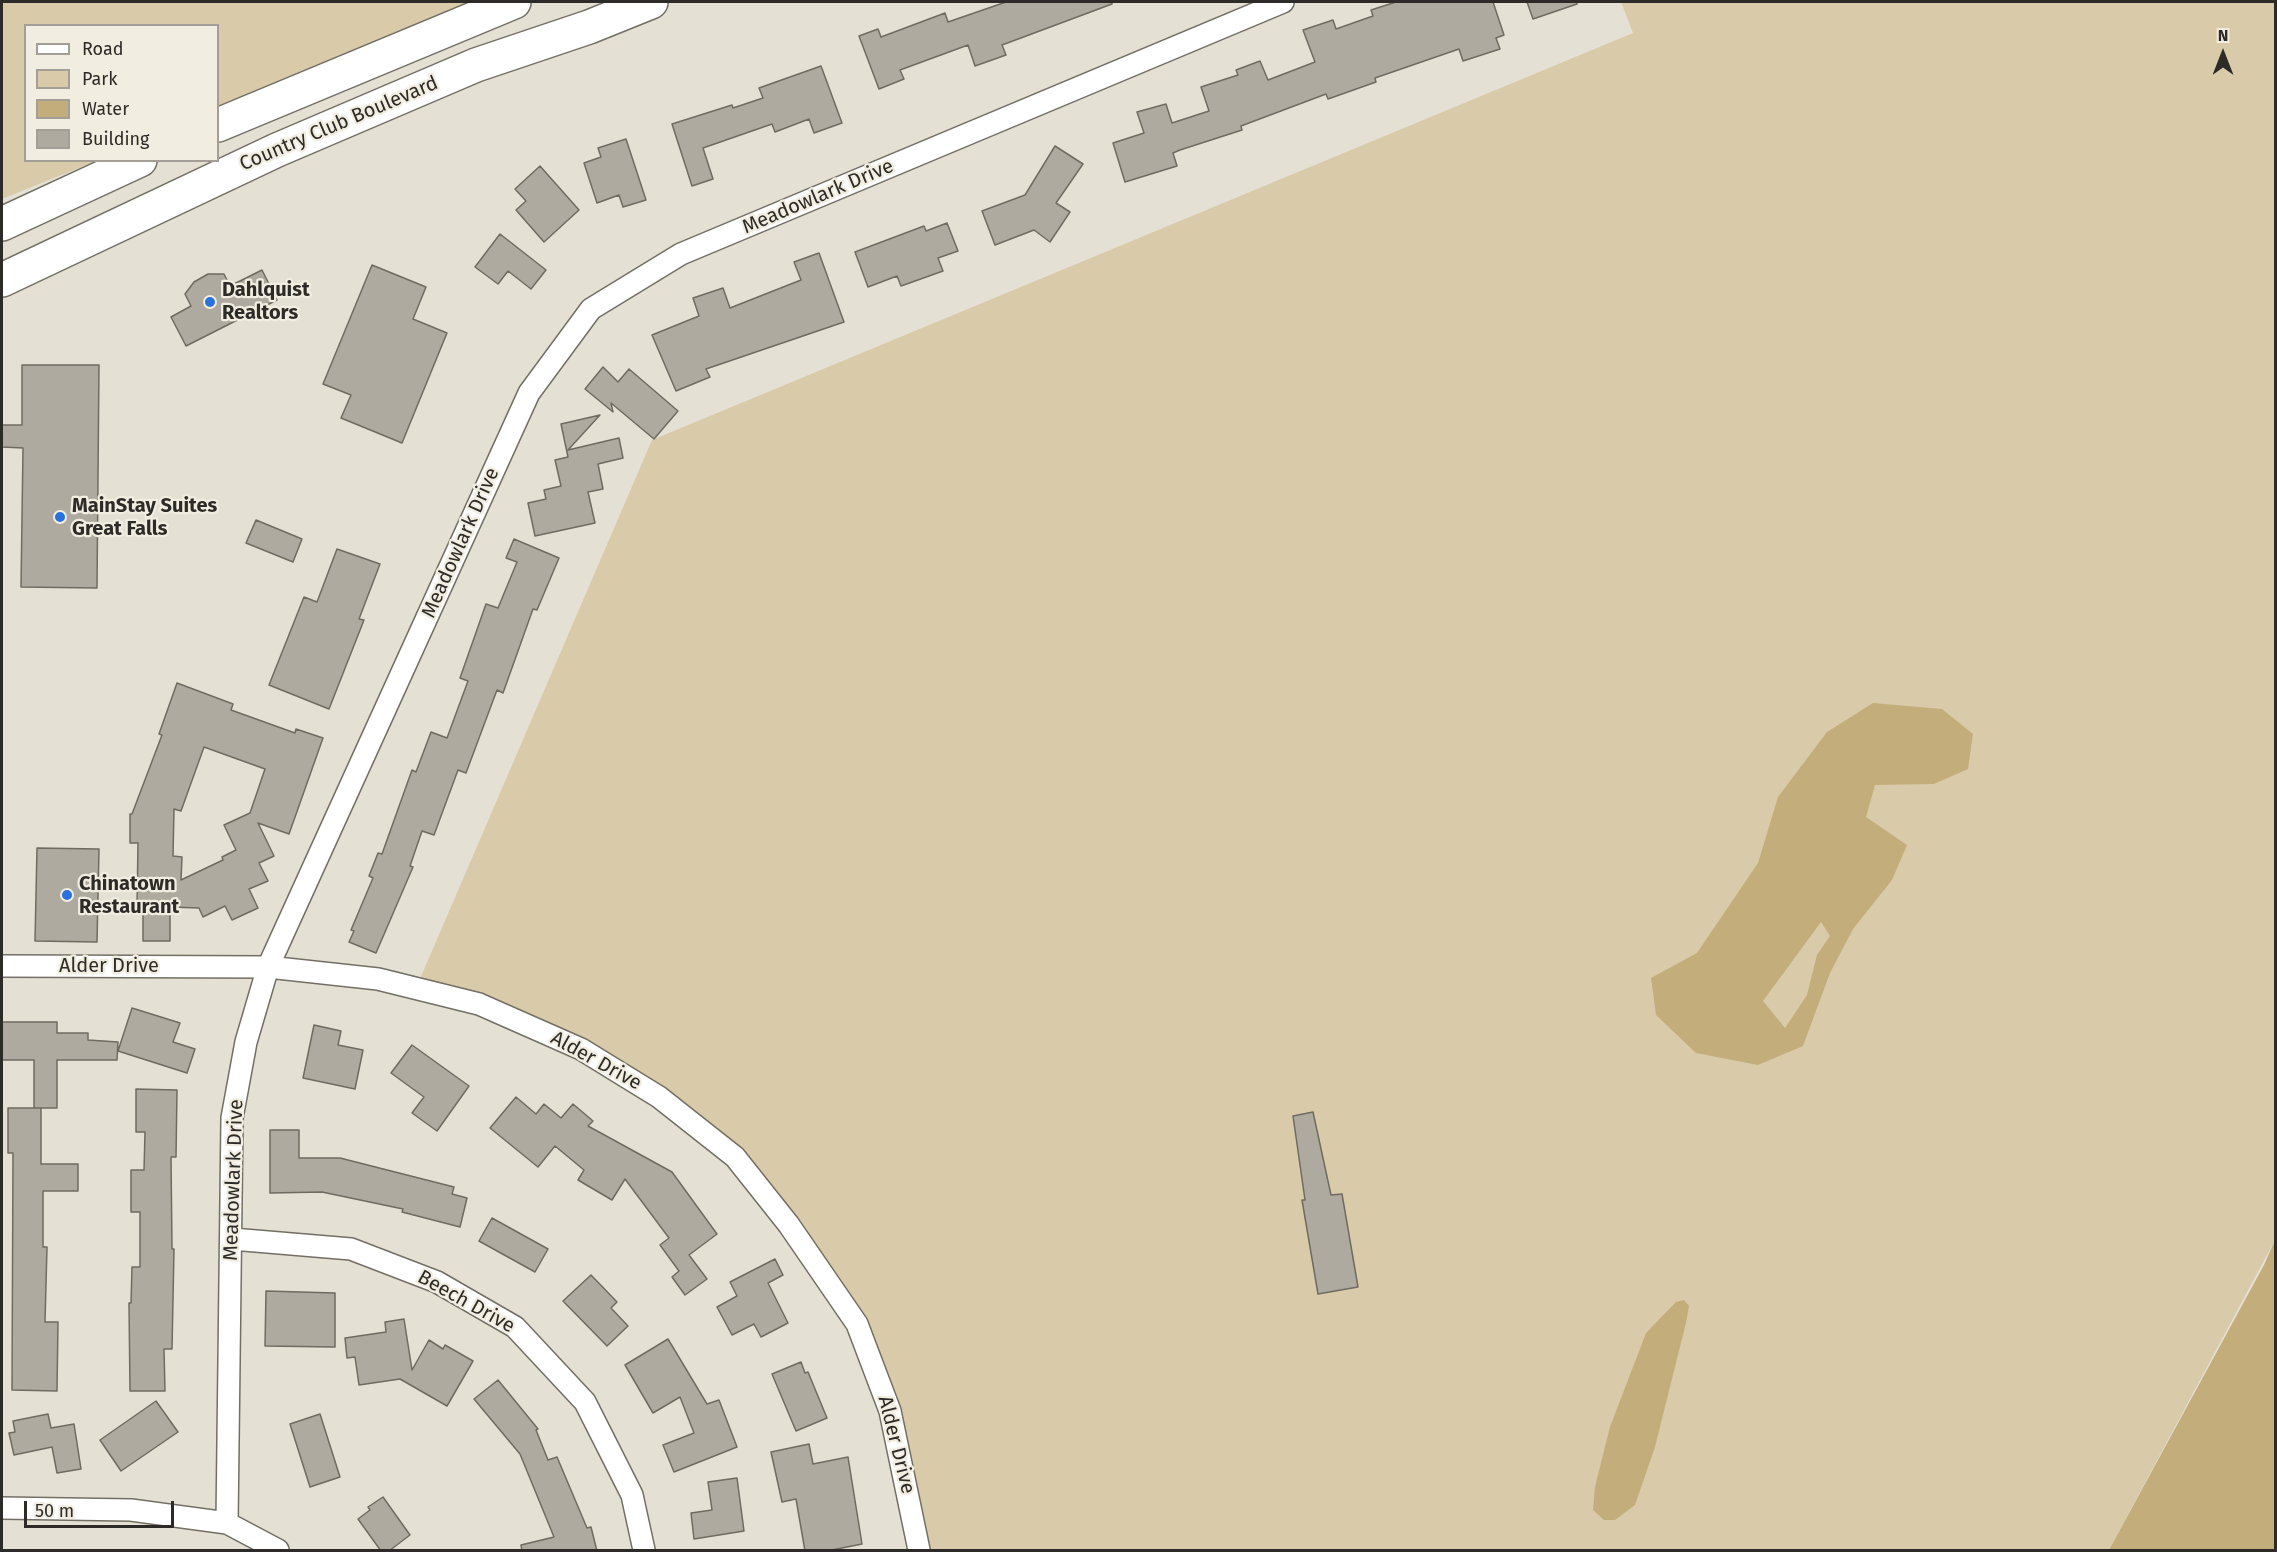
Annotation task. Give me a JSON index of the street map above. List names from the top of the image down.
{
  "streets": {
    "highway": ["Country Club Boulevard"],
    "street": ["Meadowlark Drive", "Alder Drive", "Beech Drive"]
  },
  "crossings": [
    ["Meadowlark Drive", "Alder Drive"],
    ["Meadowlark Drive", "Beech Drive"]
  ],
  "places": ["Dahlquist Realtors", "MainStay Suites Great Falls", "Chinatown Restaurant"],
  "legend": [
    "Road",
    "Park",
    "Water",
    "Building"
  ],
  "scale_bar": "50 m",
  "north": "top"
}
